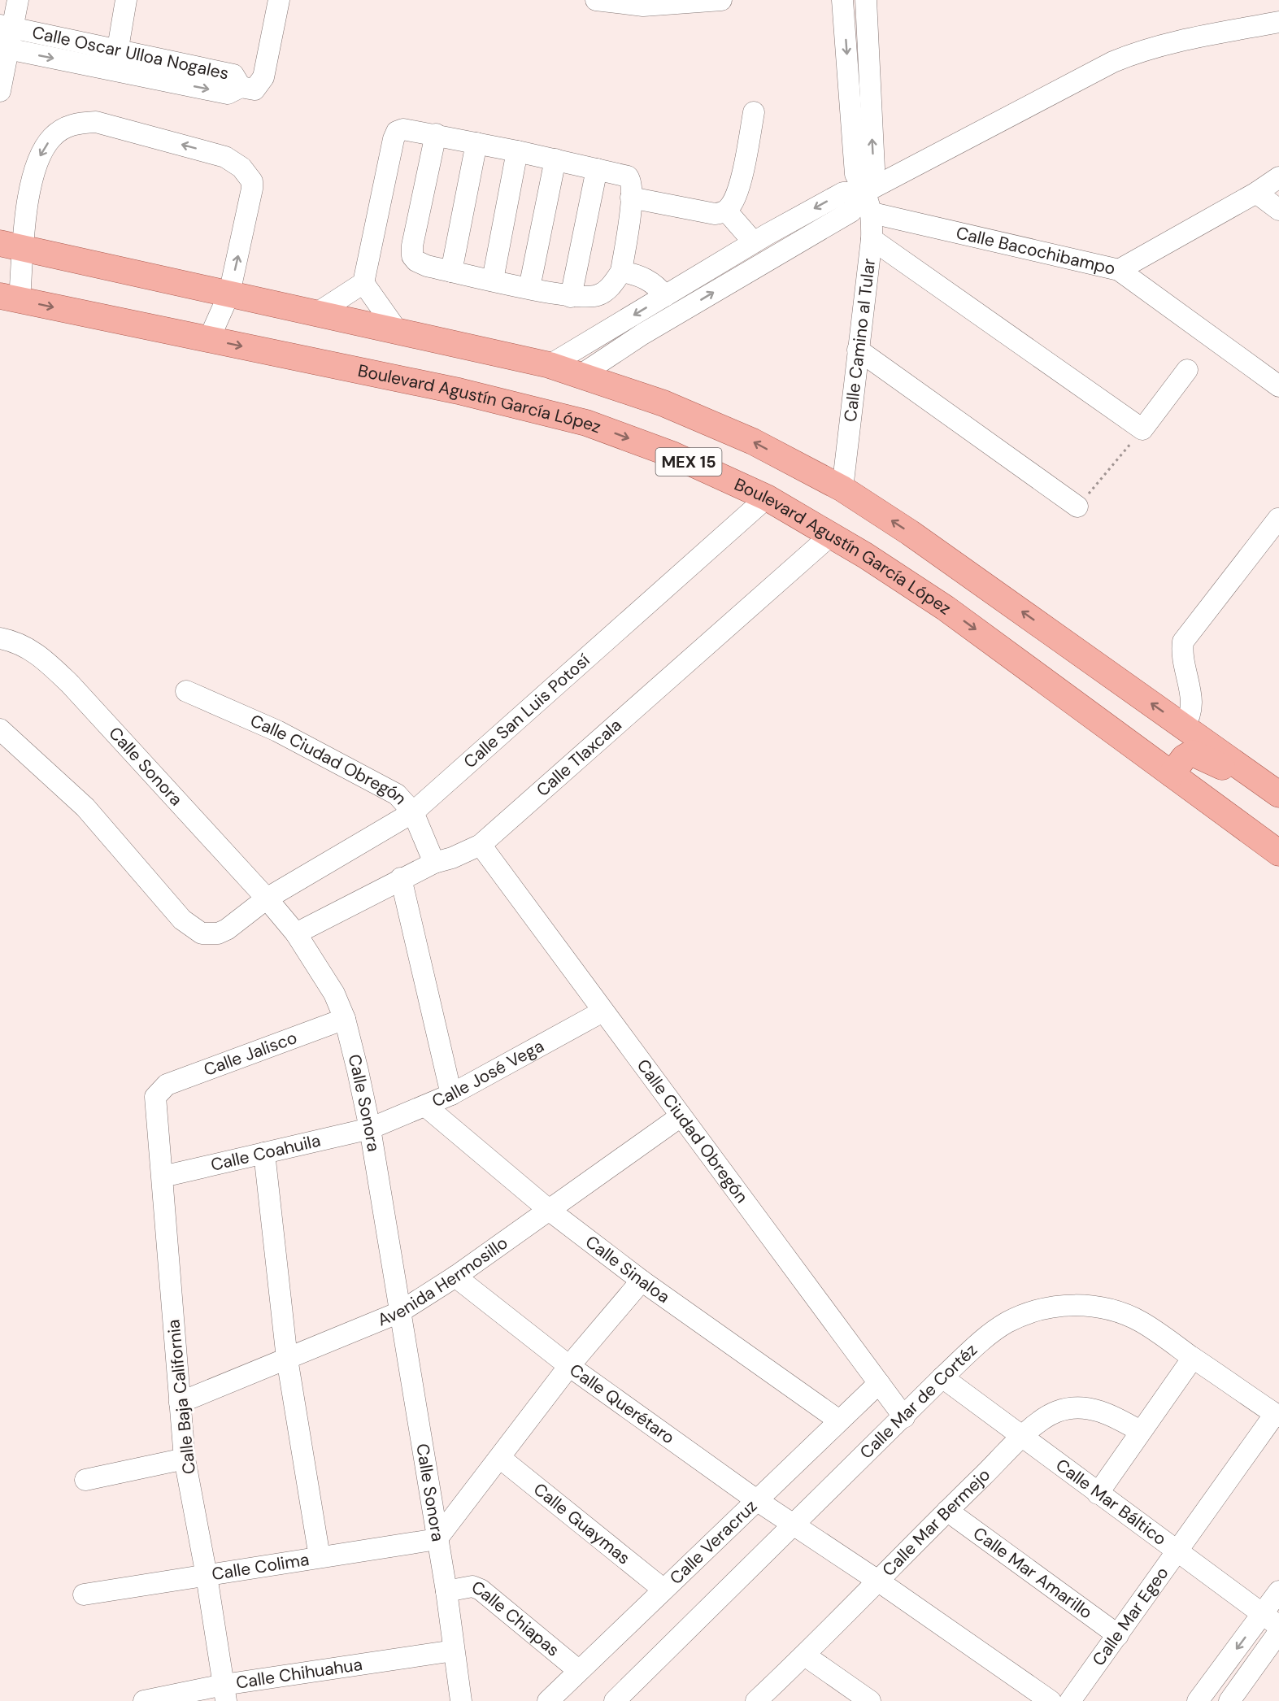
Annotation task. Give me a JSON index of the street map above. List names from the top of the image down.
{
  "streets": {
    "main road": ["Boulevard Agustín García López", "MEX 15"],
    "street": [
      "Calle Oscar Ulloa Nogales",
      "Calle Bacochibampo",
      "Calle Camino al Tular",
      "Calle San Luis Potosí",
      "Calle Tlaxcala",
      "Calle Ciudad Obregón",
      "Calle Sonora",
      "Calle Jalisco",
      "Calle José Vega",
      "Calle Coahuila",
      "Calle Sinaloa",
      "Avenida Hermosillo",
      "Calle Baja California",
      "Calle Mar de Cortéz",
      "Calle Querétaro",
      "Calle Mar Báltico",
      "Calle Mar Bermejo",
      "Calle Guaymas",
      "Calle Veracruz",
      "Calle Colima",
      "Calle Mar Amarillo",
      "Calle Mar Egeo",
      "Calle Chiapas",
      "Calle Chihuahua"
    ]
  },
  "crossings": [
    ["Calle Bacochibampo", "Calle Camino al Tular"],
    ["Calle Camino al Tular", "MEX 15"],
    ["Boulevard Agustín García López", "Calle San Luis Potosí"],
    ["Boulevard Agustín García López", "Calle Tlaxcala"],
    ["Calle San Luis Potosí", "Calle Ciudad Obregón"],
    ["Calle San Luis Potosí", "Calle Sonora"],
    ["Calle Tlaxcala", "Calle Ciudad Obregón"],
    ["Calle Tlaxcala", "Calle Sonora"],
    ["Calle Ciudad Obregón", "Calle José Vega"],
    ["Calle Ciudad Obregón", "Avenida Hermosillo"],
    ["Calle Ciudad Obregón", "Calle Mar de Cortéz"],
    ["Calle Ciudad Obregón", "Calle Veracruz"],
    ["Calle Sonora", "Calle Jalisco"],
    ["Calle Sonora", "Calle José Vega"],
    ["Calle Sonora", "Calle Coahuila"],
    ["Calle Sonora", "Avenida Hermosillo"],
    ["Calle Sonora", "Calle Colima"],
    ["Calle Sonora", "Calle Chiapas"],
    ["Calle Sonora", "Calle Chihuahua"],
    ["Calle Jalisco", "Calle Baja California"],
    ["Calle José Vega", "Calle Coahuila"],
    ["Calle José Vega", "Calle Sinaloa"],
    ["Calle Coahuila", "Calle Baja California"],
    ["Calle Sinaloa", "Avenida Hermosillo"],
    ["Calle Sinaloa", "Calle Veracruz"],
    ["Avenida Hermosillo", "Calle Baja California"],
    ["Avenida Hermosillo", "Calle Querétaro"],
    ["Calle Baja California", "Calle Colima"],
    ["Calle Baja California", "Calle Chihuahua"],
    ["Calle Mar de Cortéz", "Calle Querétaro"],
    ["Calle Mar de Cortéz", "Calle Mar Báltico"],
    ["Calle Mar de Cortéz", "Calle Mar Egeo"],
    ["Calle Querétaro", "Calle Mar Bermejo"],
    ["Calle Querétaro", "Calle Veracruz"],
    ["Calle Mar Báltico", "Calle Mar Bermejo"],
    ["Calle Mar Báltico", "Calle Mar Egeo"],
    ["Calle Mar Bermejo", "Calle Mar Amarillo"],
    ["Calle Guaymas", "Calle Veracruz"],
    ["Calle Veracruz", "Calle Chiapas"],
    ["Calle Mar Amarillo", "Calle Mar Egeo"]
  ]
}
